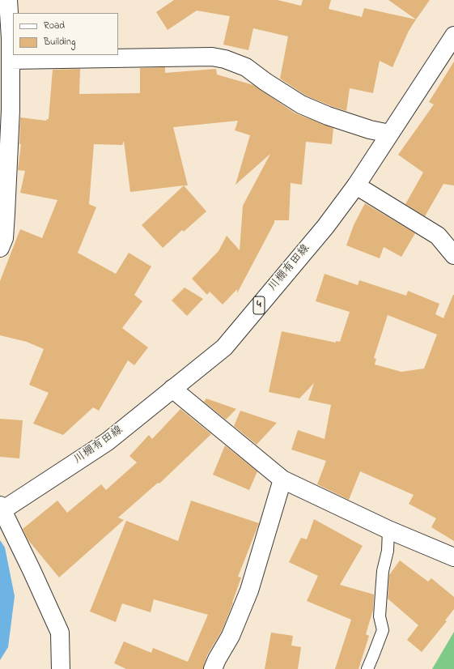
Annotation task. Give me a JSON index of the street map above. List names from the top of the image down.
{
  "streets": {
    "street": ["川棚有田線", "4"]
  },
  "legend": ["Road", "Building"]
}
